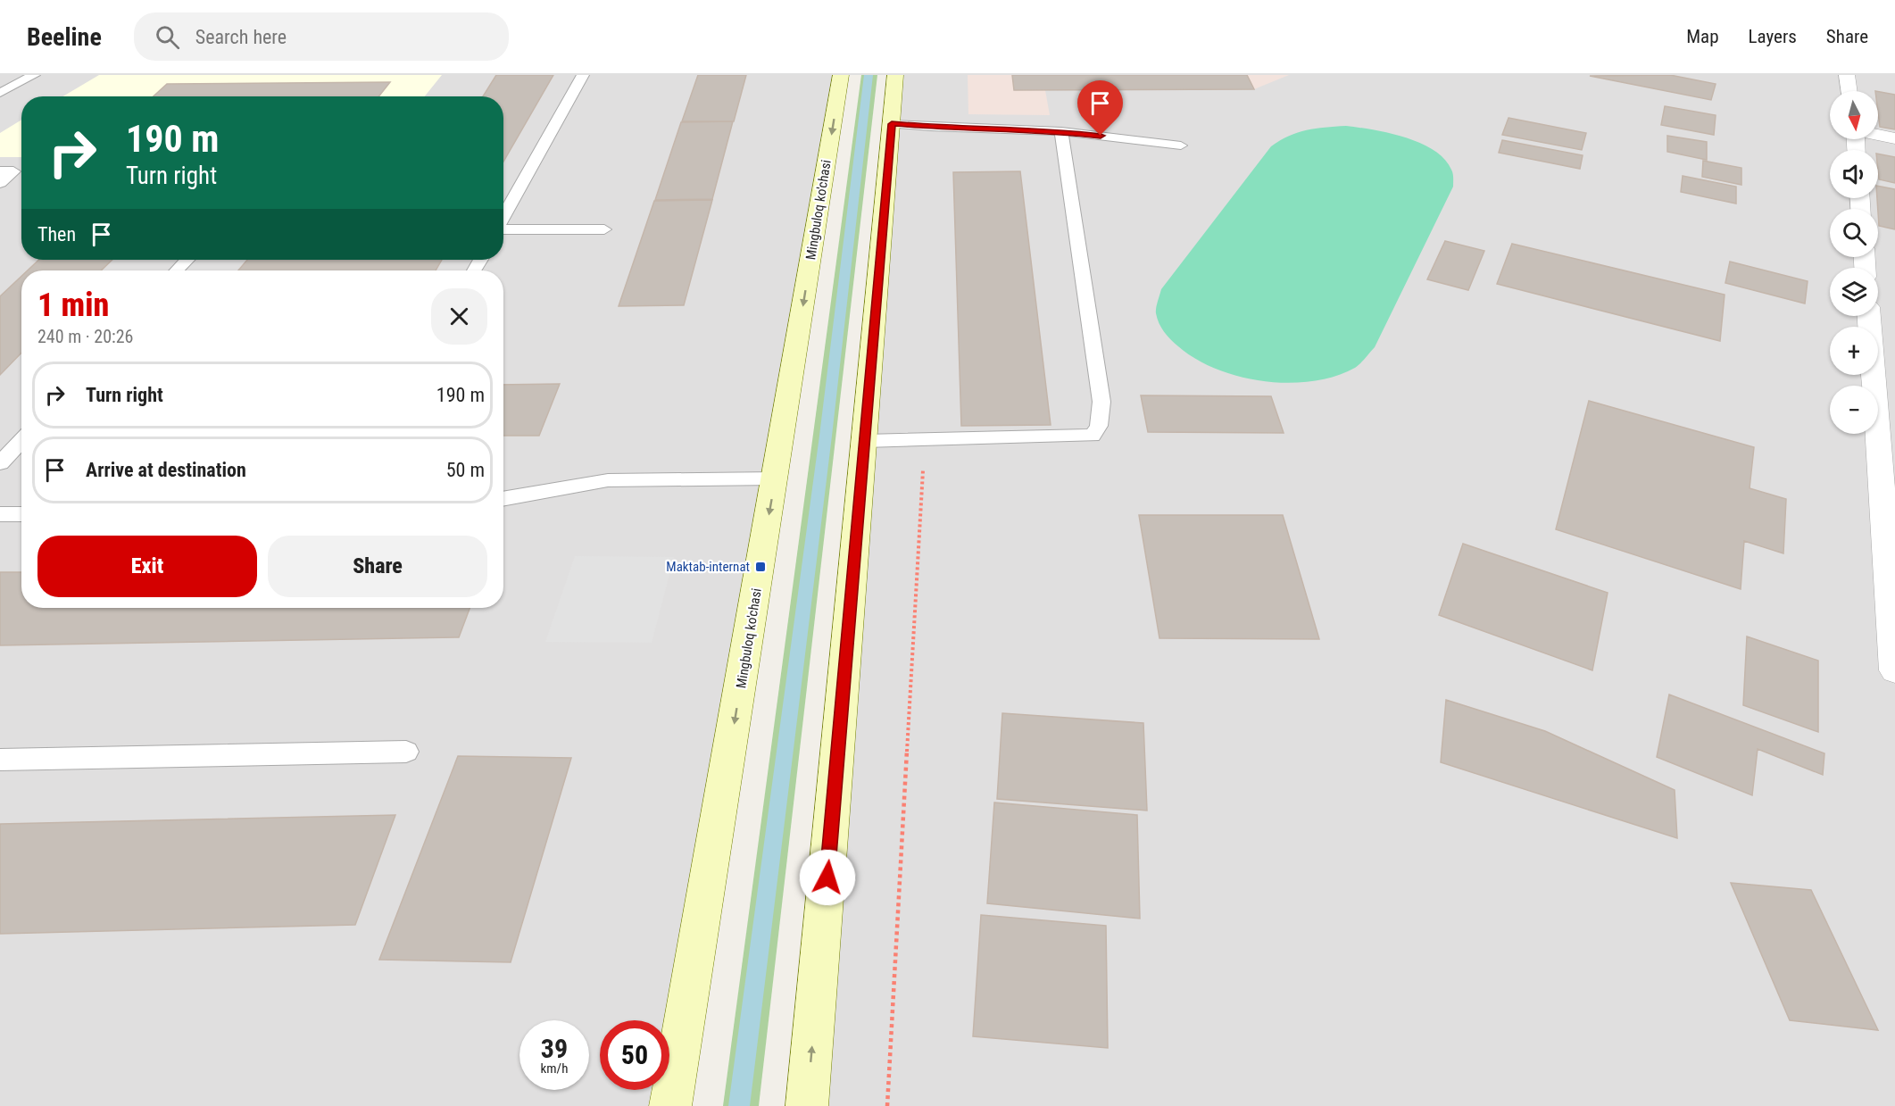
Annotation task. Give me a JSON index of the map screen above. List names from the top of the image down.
{
  "streets": {
    "main road": ["Mingbuloq ko'chasi"]
  },
  "places": {
    "transit": ["Maktab-internat"]
  },
  "north": "bottom",
  "page": {
    "header": "Beeline",
    "search": "Search here",
    "nav": ["Map", "Layers", "Share"],
    "map_buttons": ["+", "−"],
    "turn": ["190 m", "Turn right"],
    "then": "Then",
    "heading": ["1 min", "240 m · 20:26"],
    "list": [
      {
        "name": "Turn right",
        "value": "190 m"
      },
      {
        "name": "Arrive at destination",
        "value": "50 m"
      }
    ],
    "buttons": ["Exit", "Share"],
    "speed": "39 km/h",
    "limit": "50"
  }
}
